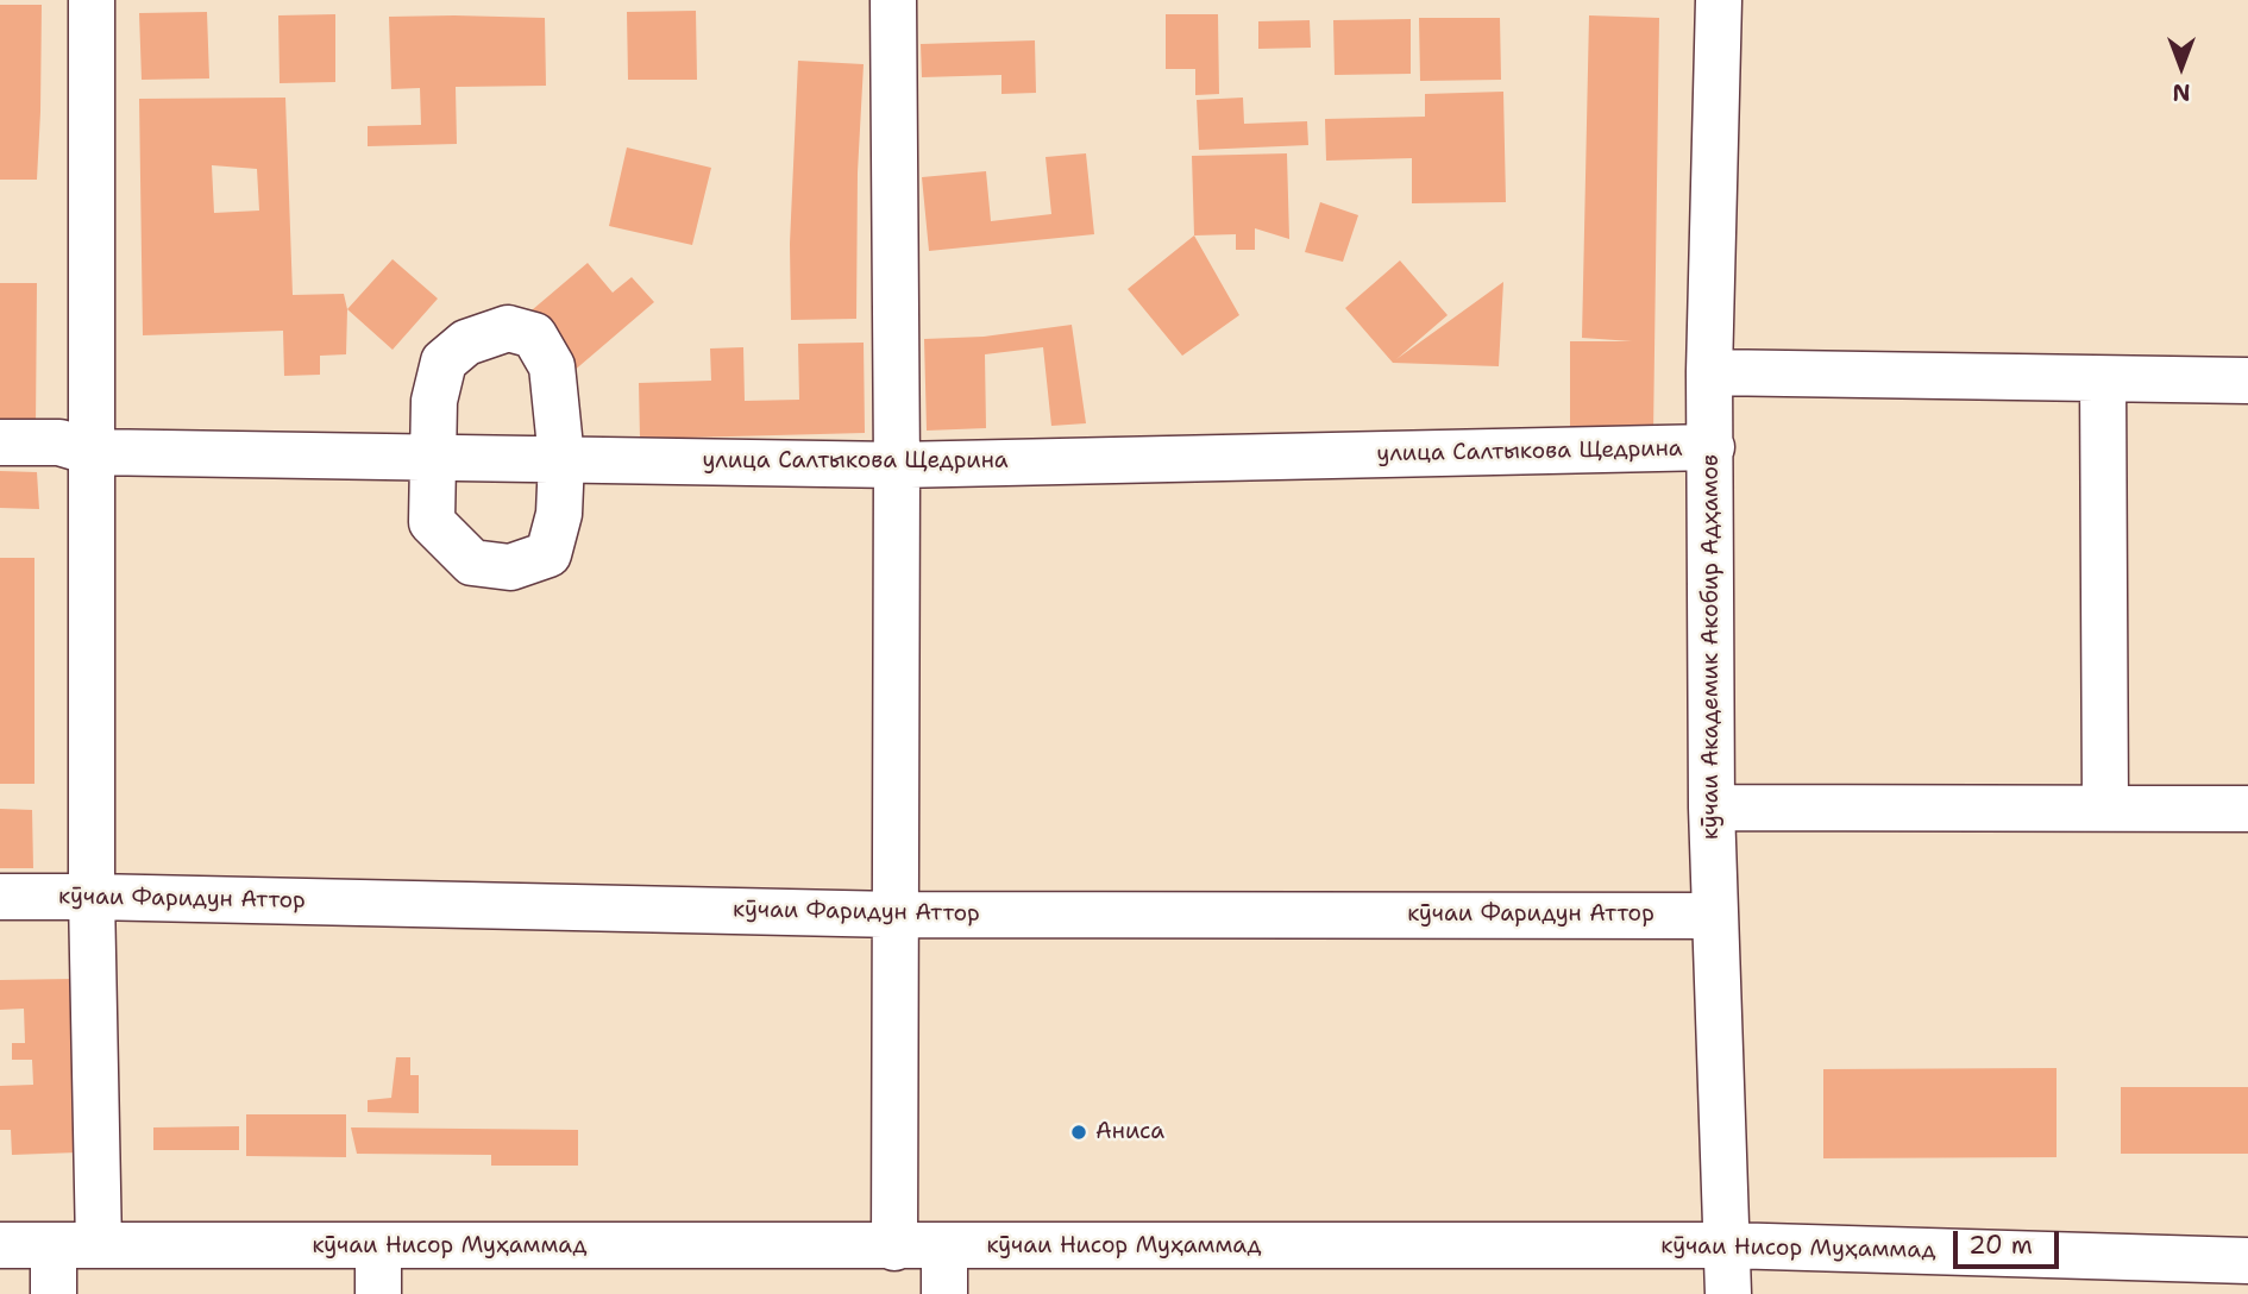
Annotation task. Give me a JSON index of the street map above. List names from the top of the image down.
{
  "streets": {
    "street": [
      "улица Салтыкова Щедрина",
      "кӯчаи Академик Акобир Адҳамов",
      "кӯчаи Фаридун Аттор",
      "кӯчаи Нисор Муҳаммад"
    ]
  },
  "crossings": [
    ["улица Салтыкова Щедрина", "кӯчаи Академик Акобир Адҳамов"],
    ["кӯчаи Академик Акобир Адҳамов", "кӯчаи Фаридун Аттор"],
    ["кӯчаи Академик Акобир Адҳамов", "кӯчаи Нисор Муҳаммад"]
  ],
  "places": ["Аниса"],
  "scale_bar": "20 m",
  "north": "bottom"
}
